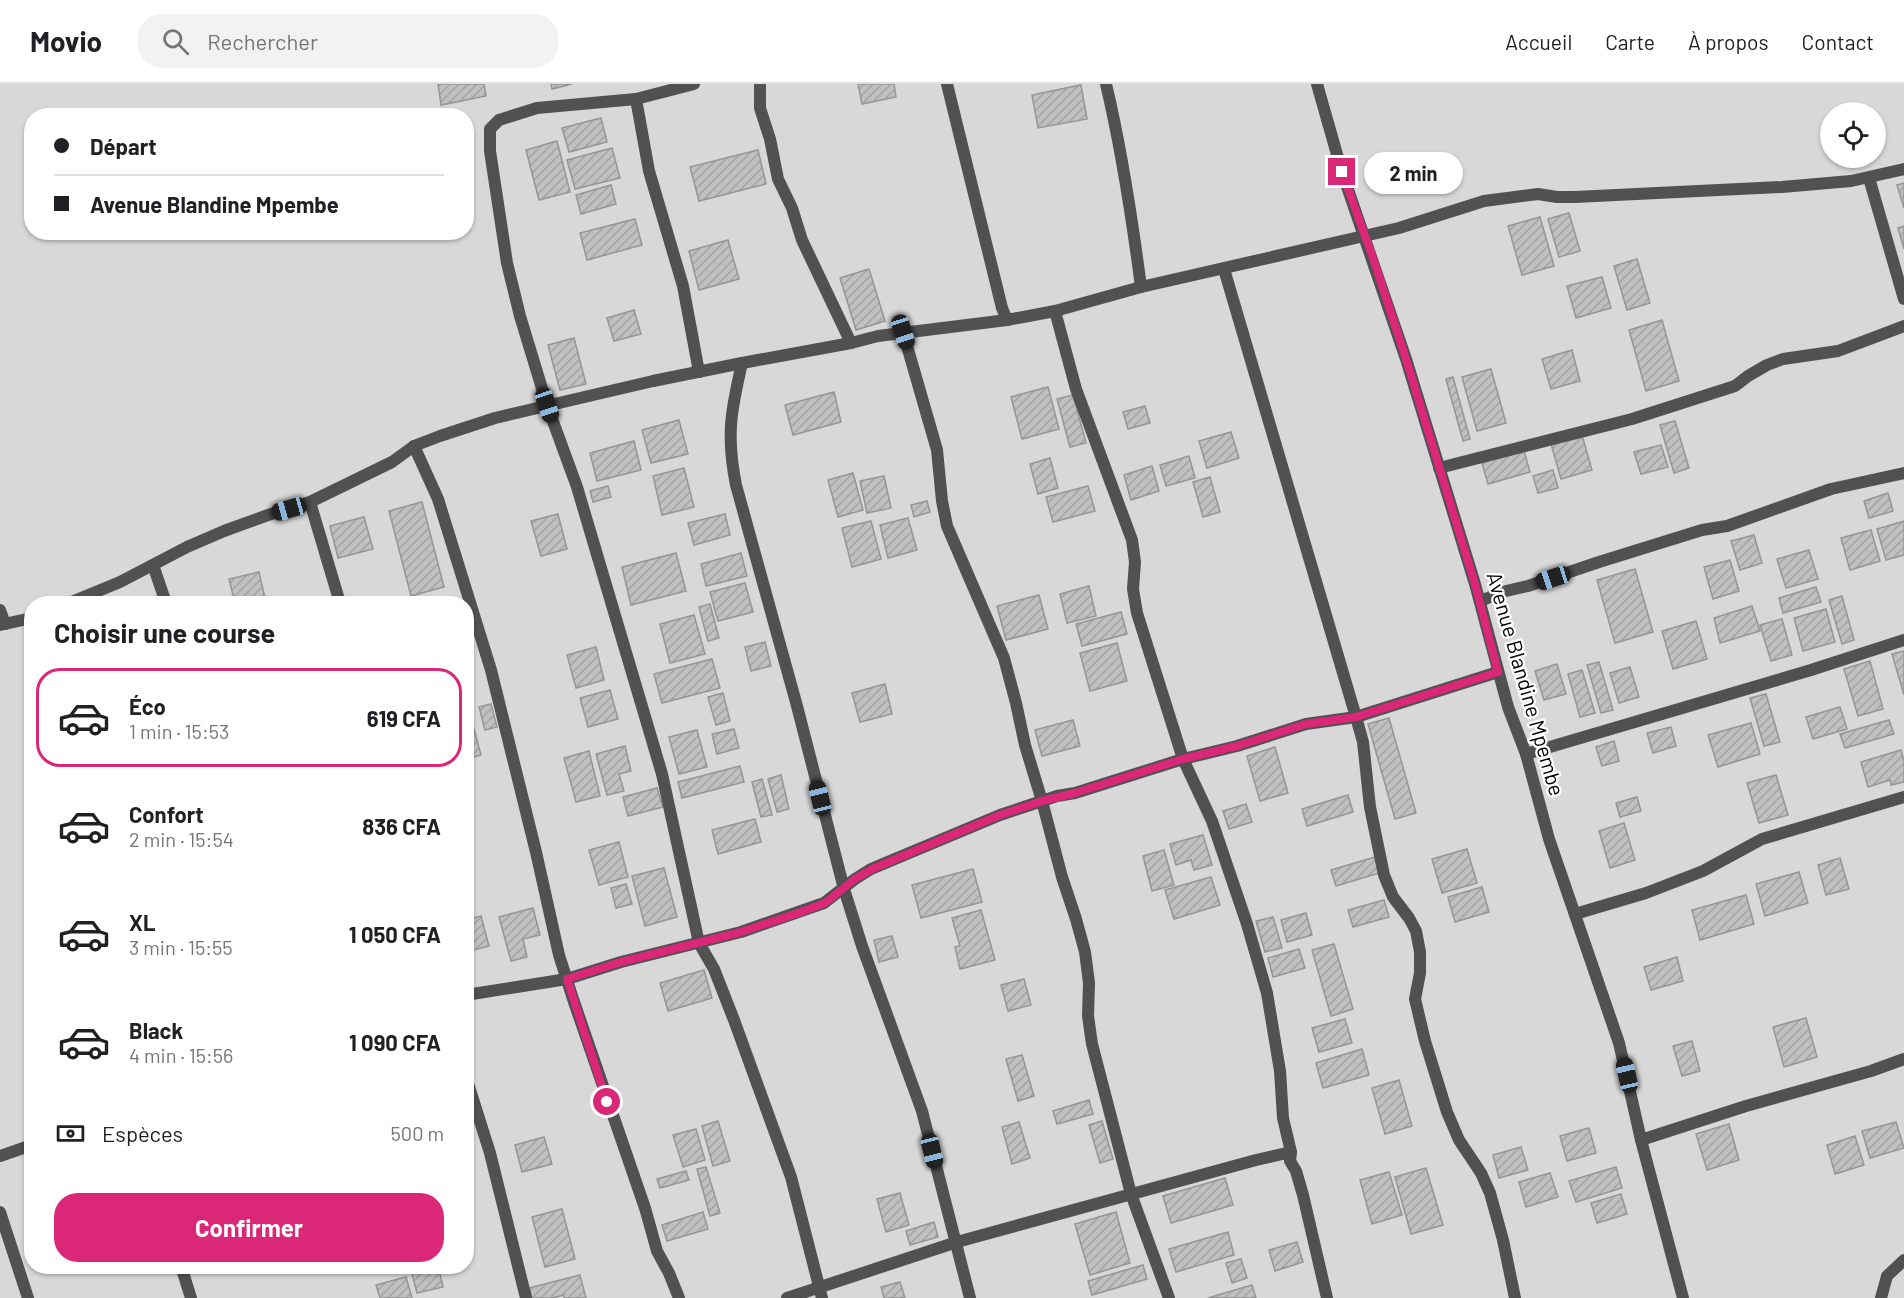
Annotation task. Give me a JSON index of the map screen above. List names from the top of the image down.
{
  "streets": {
    "street": ["Avenue Blandine Mpembe"]
  },
  "page": {
    "header": "Movio",
    "search": "Rechercher",
    "nav": [
      "Accueil",
      "Carte",
      "À propos",
      "Contact"
    ],
    "banner": ["Départ", "Avenue Blandine Mpembe"],
    "bubble": "2 min",
    "heading": "Choisir une course",
    "list": [
      {
        "name": "Éco",
        "note": "1 min · 15:53",
        "value": "619 CFA"
      },
      {
        "name": "Confort",
        "note": "2 min · 15:54",
        "value": "836 CFA"
      },
      {
        "name": "XL",
        "note": "3 min · 15:55",
        "value": "1 050 CFA"
      },
      {
        "name": "Black",
        "note": "4 min · 15:56",
        "value": "1 090 CFA"
      }
    ],
    "pay": ["Espèces", "500 m"],
    "buttons": "Confirmer"
  }
}
